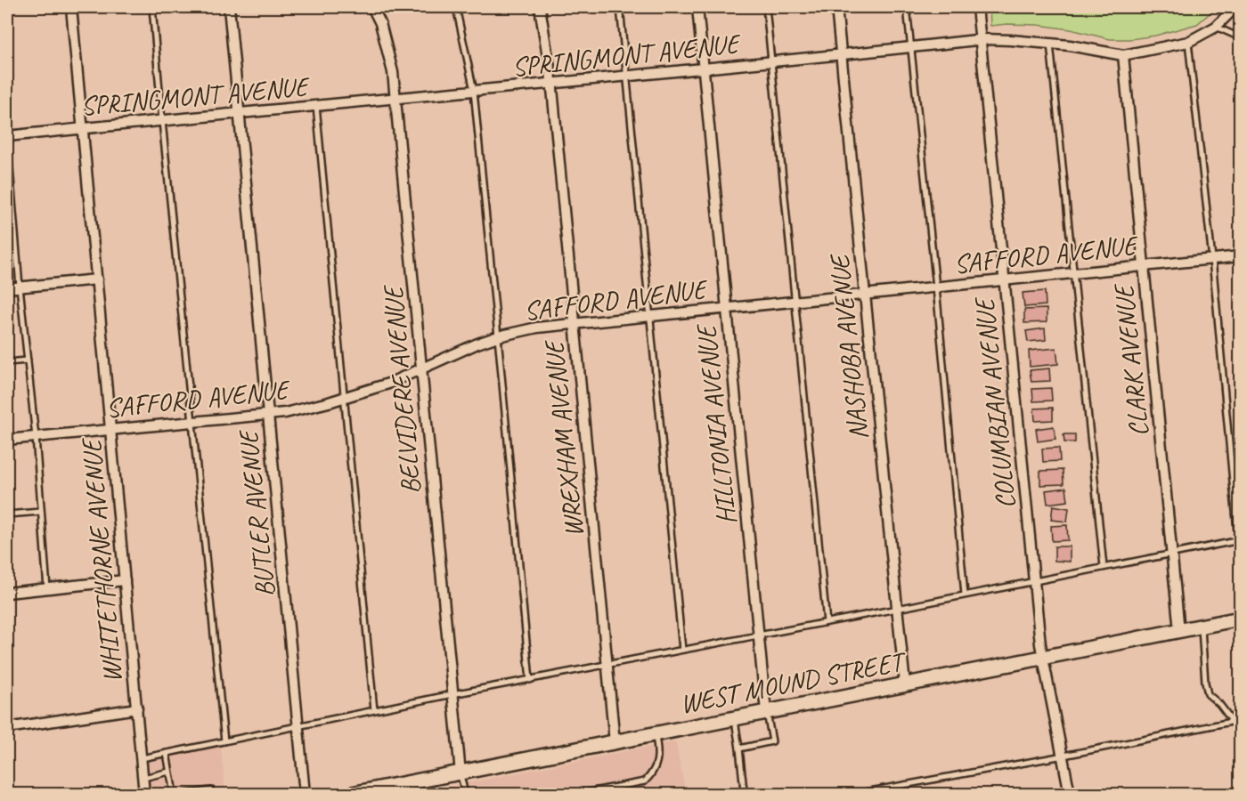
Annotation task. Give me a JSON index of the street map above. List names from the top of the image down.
{
  "streets": {
    "street": [
      "SPRINGMONT AVENUE",
      "SAFFORD AVENUE",
      "NASHOBA AVENUE",
      "CLARK AVENUE",
      "BELVIDERE AVENUE",
      "COLUMBIAN AVENUE",
      "HILLTONIA AVENUE",
      "WREXHAM AVENUE",
      "BUTLER AVENUE",
      "WHITETHORNE AVENUE",
      "WEST MOUND STREET"
    ]
  },
  "crossings": [
    ["SPRINGMONT AVENUE", "NASHOBA AVENUE"],
    ["SPRINGMONT AVENUE", "CLARK AVENUE"],
    ["SPRINGMONT AVENUE", "BELVIDERE AVENUE"],
    ["SPRINGMONT AVENUE", "COLUMBIAN AVENUE"],
    ["SPRINGMONT AVENUE", "HILLTONIA AVENUE"],
    ["SPRINGMONT AVENUE", "WREXHAM AVENUE"],
    ["SPRINGMONT AVENUE", "BUTLER AVENUE"],
    ["SPRINGMONT AVENUE", "WHITETHORNE AVENUE"],
    ["SAFFORD AVENUE", "NASHOBA AVENUE"],
    ["SAFFORD AVENUE", "CLARK AVENUE"],
    ["SAFFORD AVENUE", "BELVIDERE AVENUE"],
    ["SAFFORD AVENUE", "COLUMBIAN AVENUE"],
    ["SAFFORD AVENUE", "HILLTONIA AVENUE"],
    ["SAFFORD AVENUE", "WREXHAM AVENUE"],
    ["SAFFORD AVENUE", "BUTLER AVENUE"],
    ["SAFFORD AVENUE", "WHITETHORNE AVENUE"],
    ["NASHOBA AVENUE", "WEST MOUND STREET"],
    ["CLARK AVENUE", "WEST MOUND STREET"],
    ["BELVIDERE AVENUE", "WEST MOUND STREET"],
    ["COLUMBIAN AVENUE", "WEST MOUND STREET"],
    ["HILLTONIA AVENUE", "WEST MOUND STREET"],
    ["WREXHAM AVENUE", "WEST MOUND STREET"]
  ]
}
